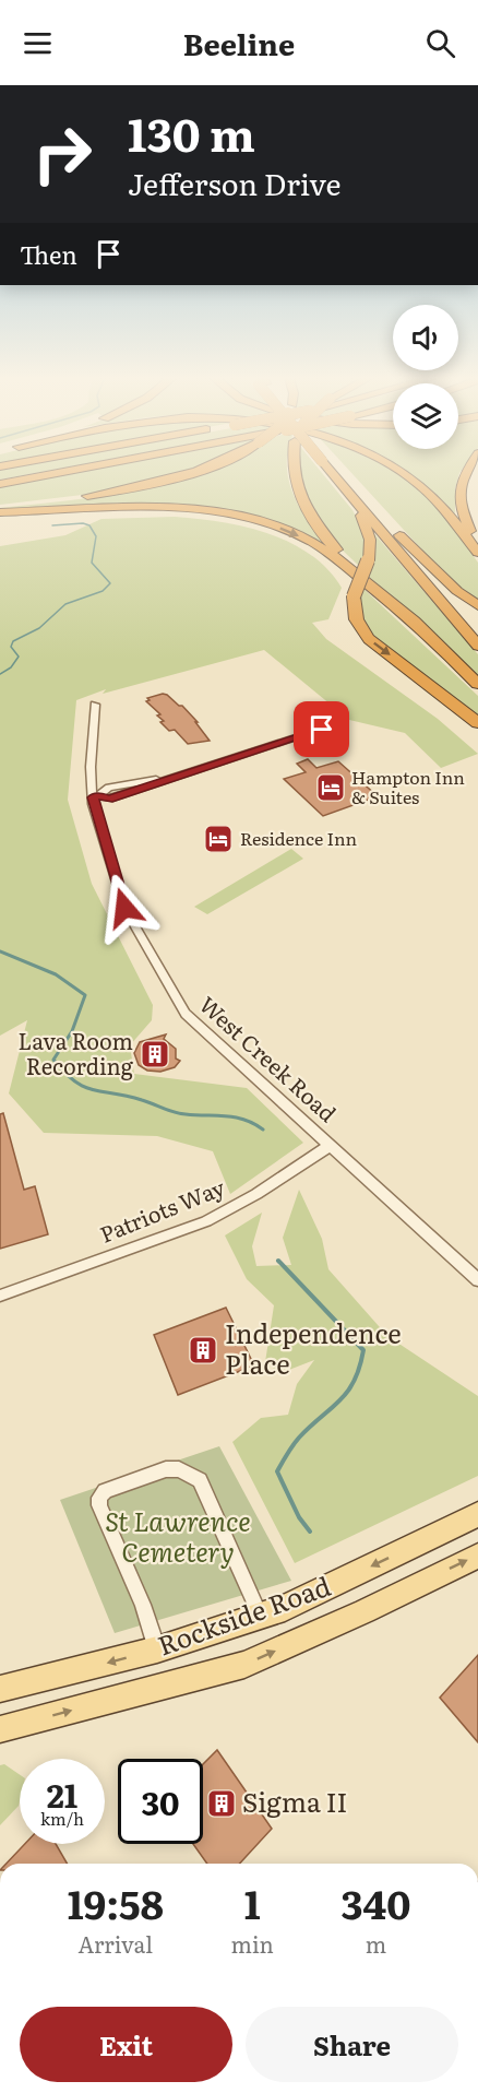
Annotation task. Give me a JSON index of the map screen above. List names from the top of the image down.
{
  "streets": {
    "main road": ["Rockside Road"],
    "street": ["West Creek Road", "Patriots Way"]
  },
  "crossings": [
    ["West Creek Road", "Patriots Way"]
  ],
  "parks": ["St Lawrence Cemetery"],
  "places": {
    "hotel": ["Hampton Inn & Suites", "Residence Inn"],
    "building": ["Lava Room Recording", "Independence Place", "Sigma II"]
  },
  "page": {
    "header": "Beeline",
    "turn": ["130 m", "Jefferson Drive"],
    "then": "Then",
    "speed": "21 km/h",
    "limit": "30",
    "eta": [
      "19:58",
      "Arrival",
      "1",
      "min",
      "340",
      "m"
    ],
    "buttons": ["Exit", "Share"]
  }
}
